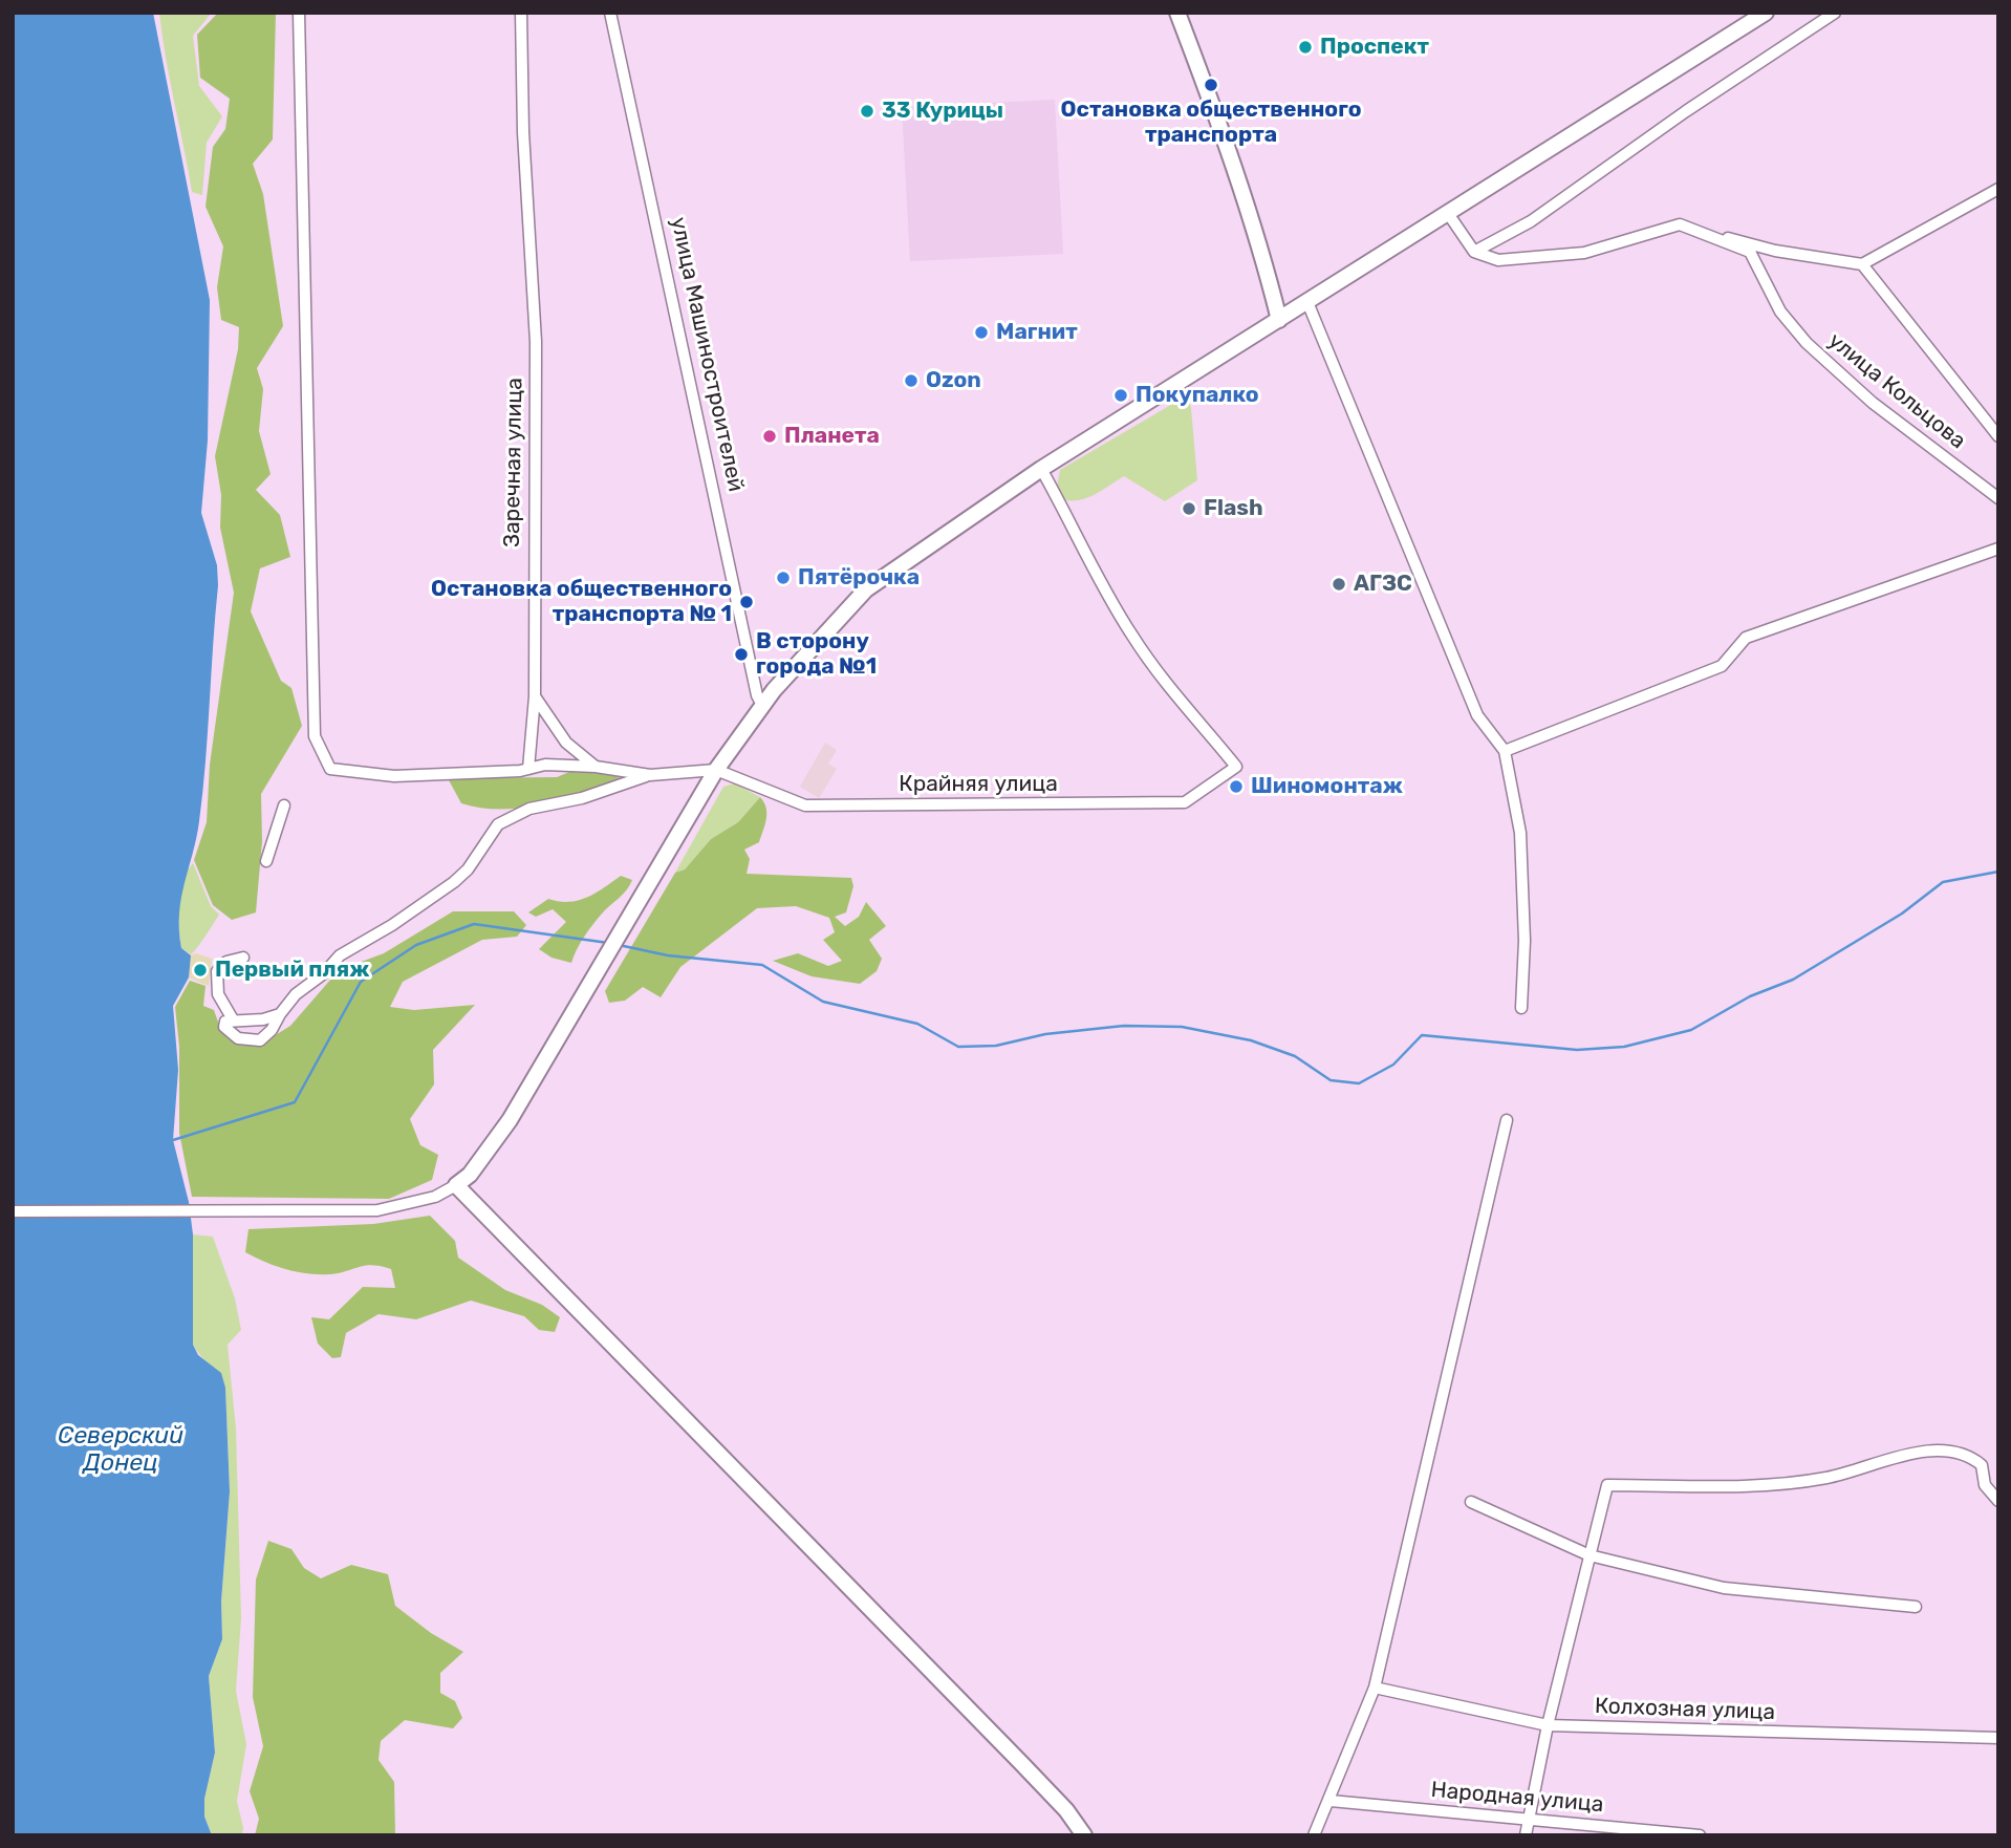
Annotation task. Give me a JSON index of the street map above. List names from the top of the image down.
{
  "streets": {
    "street": [
      "улица Машиностроителей",
      "улица Кольцова",
      "Заречная улица",
      "Крайняя улица",
      "Колхозная улица",
      "Народная улица"
    ]
  },
  "water": ["Северский Донец"],
  "places": [
    "Проспект",
    "Остановка общественного транспорта",
    "33 Курицы",
    "Магнит",
    "Ozon",
    "Покупалко",
    "Планета",
    "Flash",
    "Пятёрочка",
    "АГЗС",
    "Остановка общественного транспорта № 1",
    "В сторону города №1",
    "Шиномонтаж",
    "Первый пляж"
  ]
}
